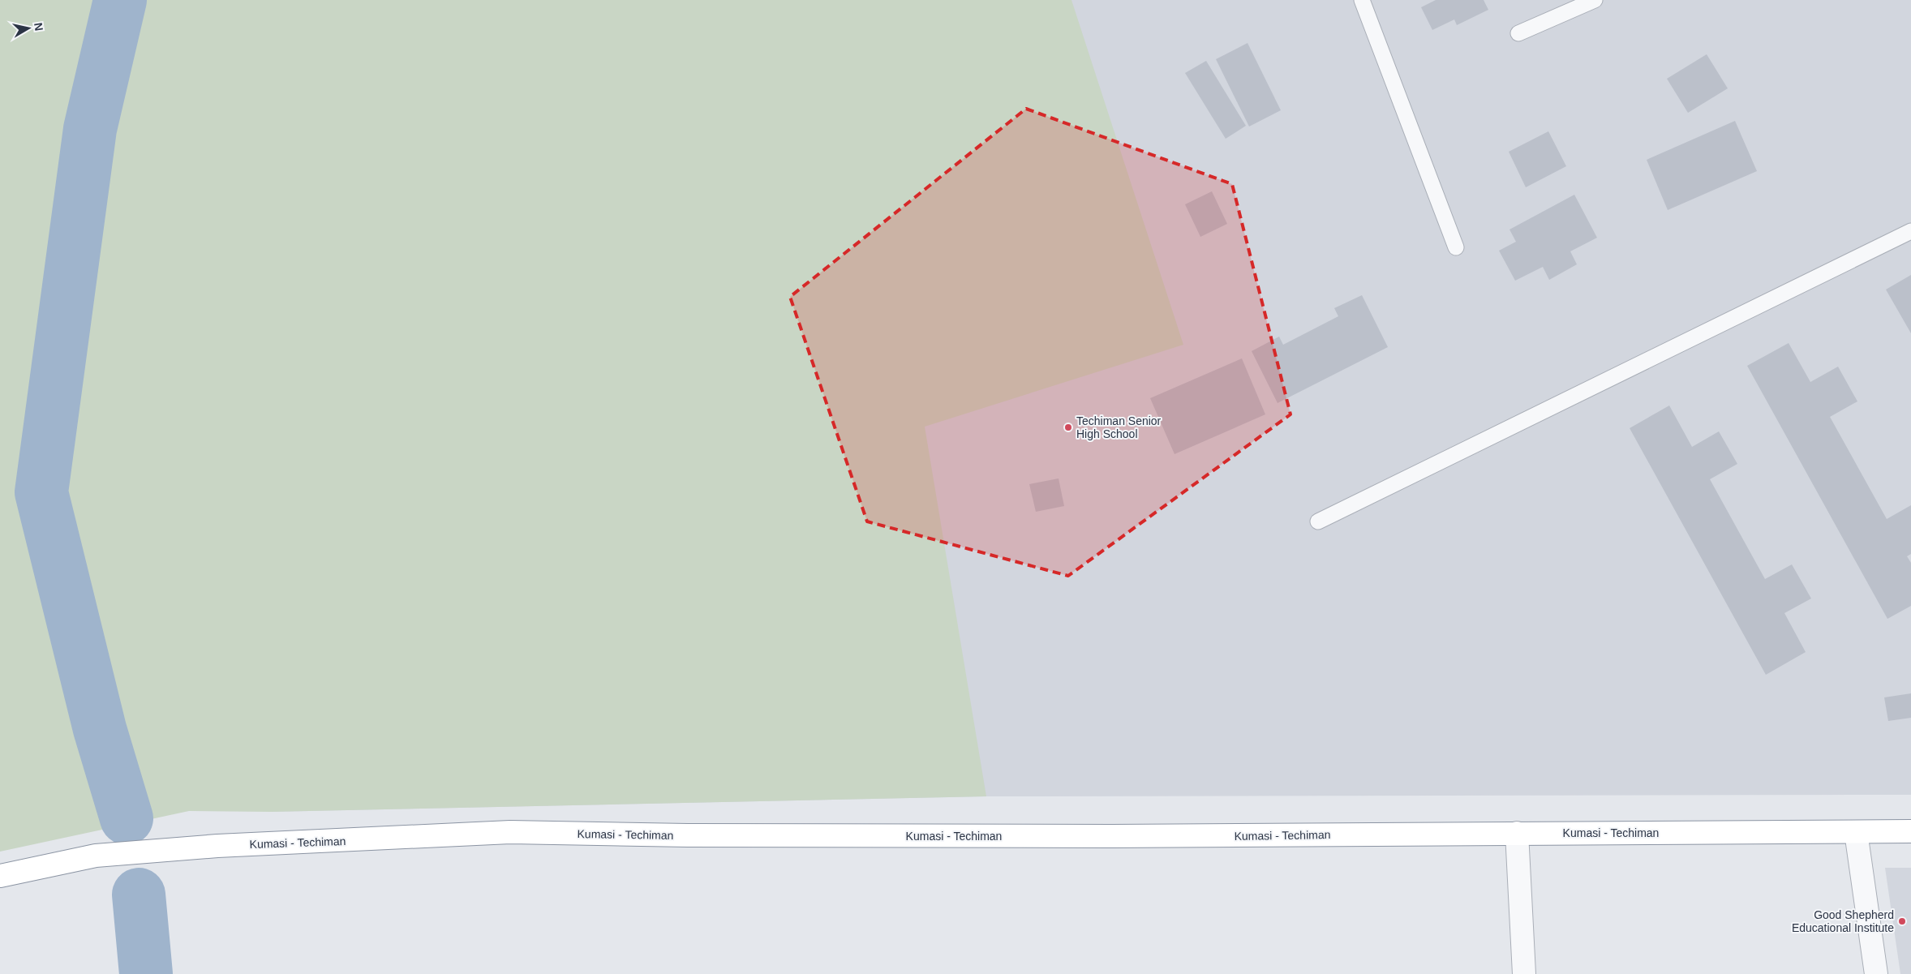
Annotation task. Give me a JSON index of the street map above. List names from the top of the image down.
{
  "streets": {
    "highway": ["Kumasi - Techiman"]
  },
  "places": ["Techiman Senior High School", "Good Shepherd Educational Institute"],
  "north": "right"
}
